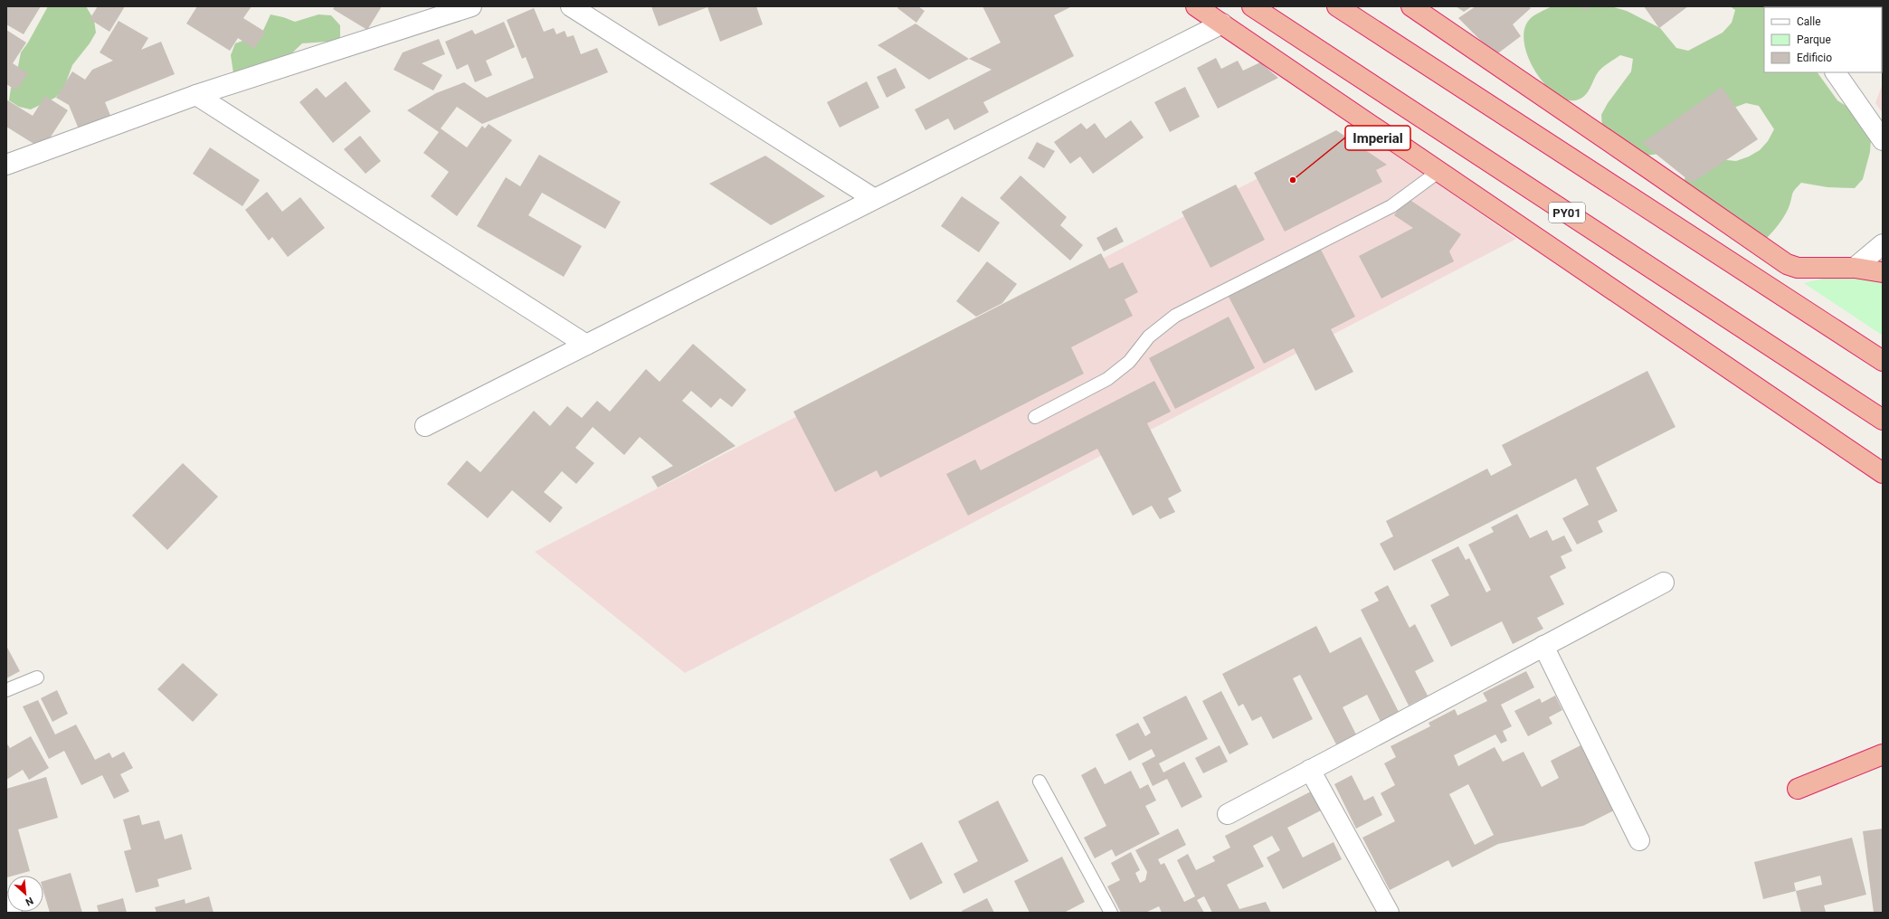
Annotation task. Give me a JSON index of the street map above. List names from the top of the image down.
{
  "streets": {
    "highway": ["PY01"]
  },
  "places": ["Imperial"],
  "legend": ["Calle", "Parque", "Edificio"],
  "north": "bottom right"
}
